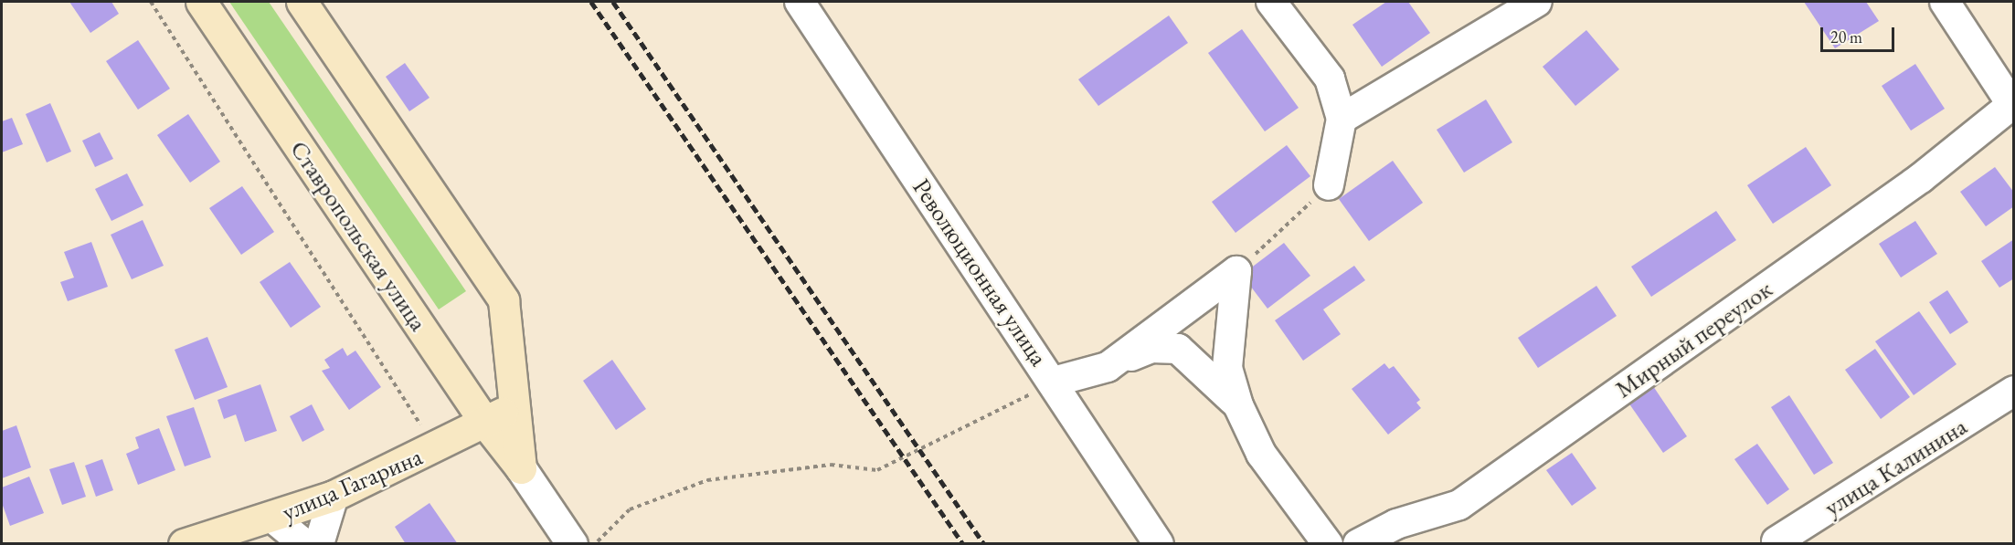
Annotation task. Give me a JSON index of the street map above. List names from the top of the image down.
{
  "streets": {
    "main road": ["Ставропольская улица", "улица Гагарина"],
    "street": ["Революционная улица", "Мирный переулок", "улица Калинина"]
  },
  "crossings": [
    ["Ставропольская улица", "улица Гагарина"]
  ],
  "scale_bar": "20 m"
}
